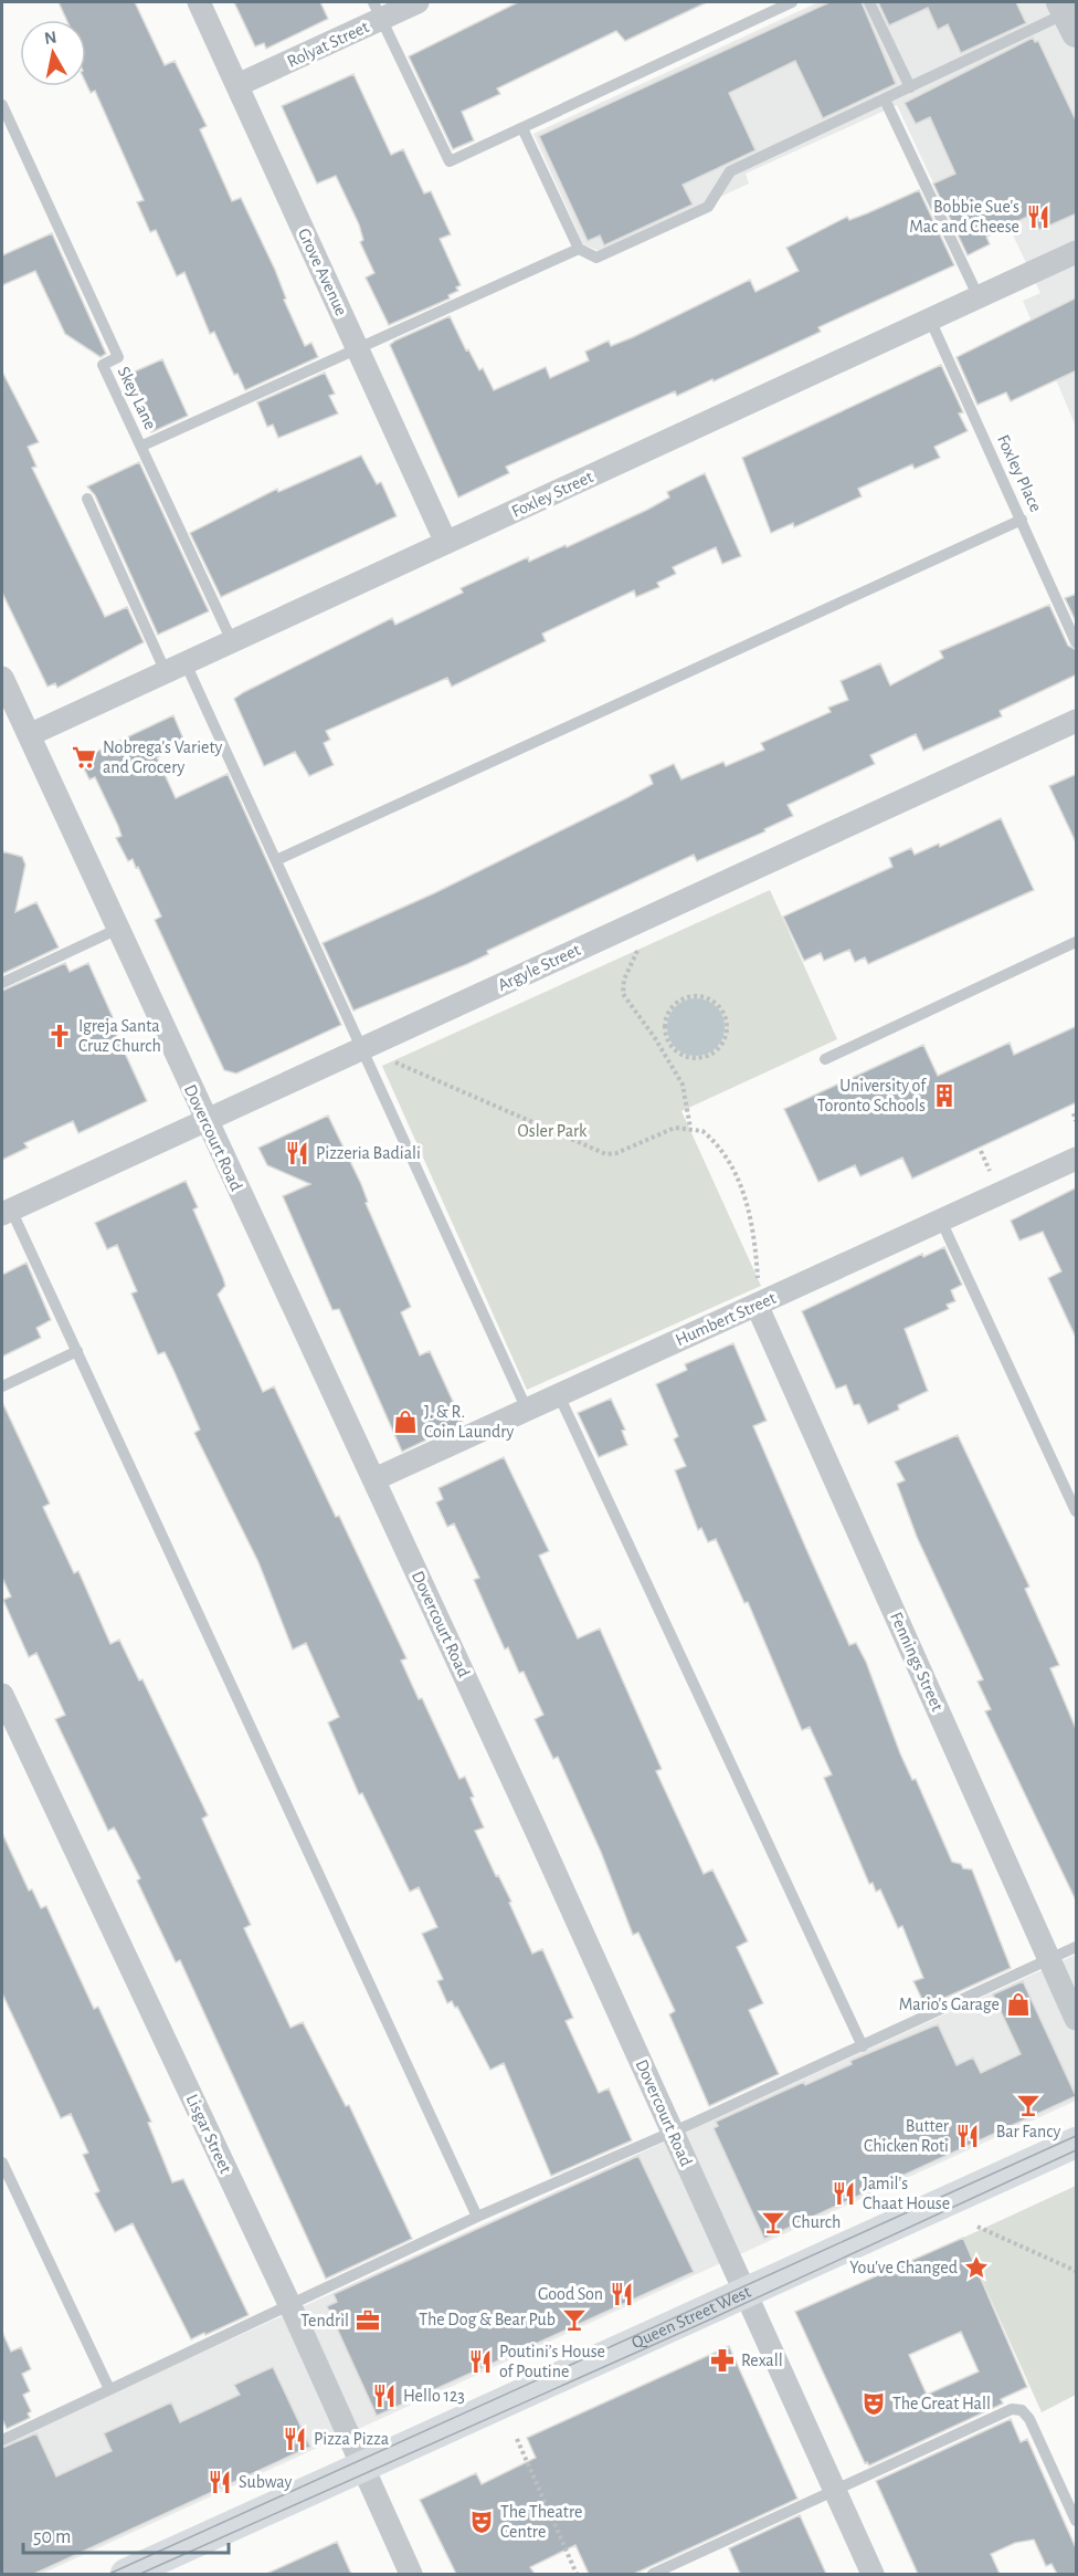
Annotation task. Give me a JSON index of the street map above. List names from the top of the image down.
{
  "streets": {
    "main road": ["Queen Street West"],
    "street": [
      "Rolyat Street",
      "Grove Avenue",
      "Foxley Street",
      "Argyle Street",
      "Dovercourt Road",
      "Humbert Street",
      "Fennings Street",
      "Lisgar Street"
    ],
    "lane": ["Skey Lane", "Foxley Place"]
  },
  "crossings": [
    ["Rolyat Street", "Grove Avenue"],
    ["Grove Avenue", "Foxley Street"],
    ["Skey Lane", "Foxley Street"],
    ["Foxley Place", "Foxley Street"],
    ["Foxley Street", "Dovercourt Road"],
    ["Argyle Street", "Dovercourt Road"],
    ["Dovercourt Road", "Humbert Street"],
    ["Dovercourt Road", "Queen Street West"],
    ["Humbert Street", "Fennings Street"],
    ["Lisgar Street", "Queen Street West"]
  ],
  "parks": ["Osler Park"],
  "places": {
    "restaurant": [
      "Bobbie Sue's Mac and Cheese",
      "Pizzeria Badiali",
      "Butter Chicken Roti",
      "Jamil's Chaat House",
      "Good Son",
      "Poutini’s House of Poutine",
      "Hello 123",
      "Pizza Pizza",
      "Subway"
    ],
    "supermarket": ["Nobrega's Variety and Grocery"],
    "church": ["Igreja Santa Cruz Church"],
    "building": ["University of Toronto Schools"],
    "shop": ["J. & R. Coin Laundry", "Mario's Garage"],
    "bar": ["Bar Fancy", "Church", "The Dog & Bear Pub"],
    "place": ["You've Changed"],
    "office": ["Tendril"],
    "pharmacy": ["Rexall"],
    "theatre": ["The Great Hall", "The Theatre Centre"]
  },
  "scale_bar": "50 m",
  "north": "top"
}
